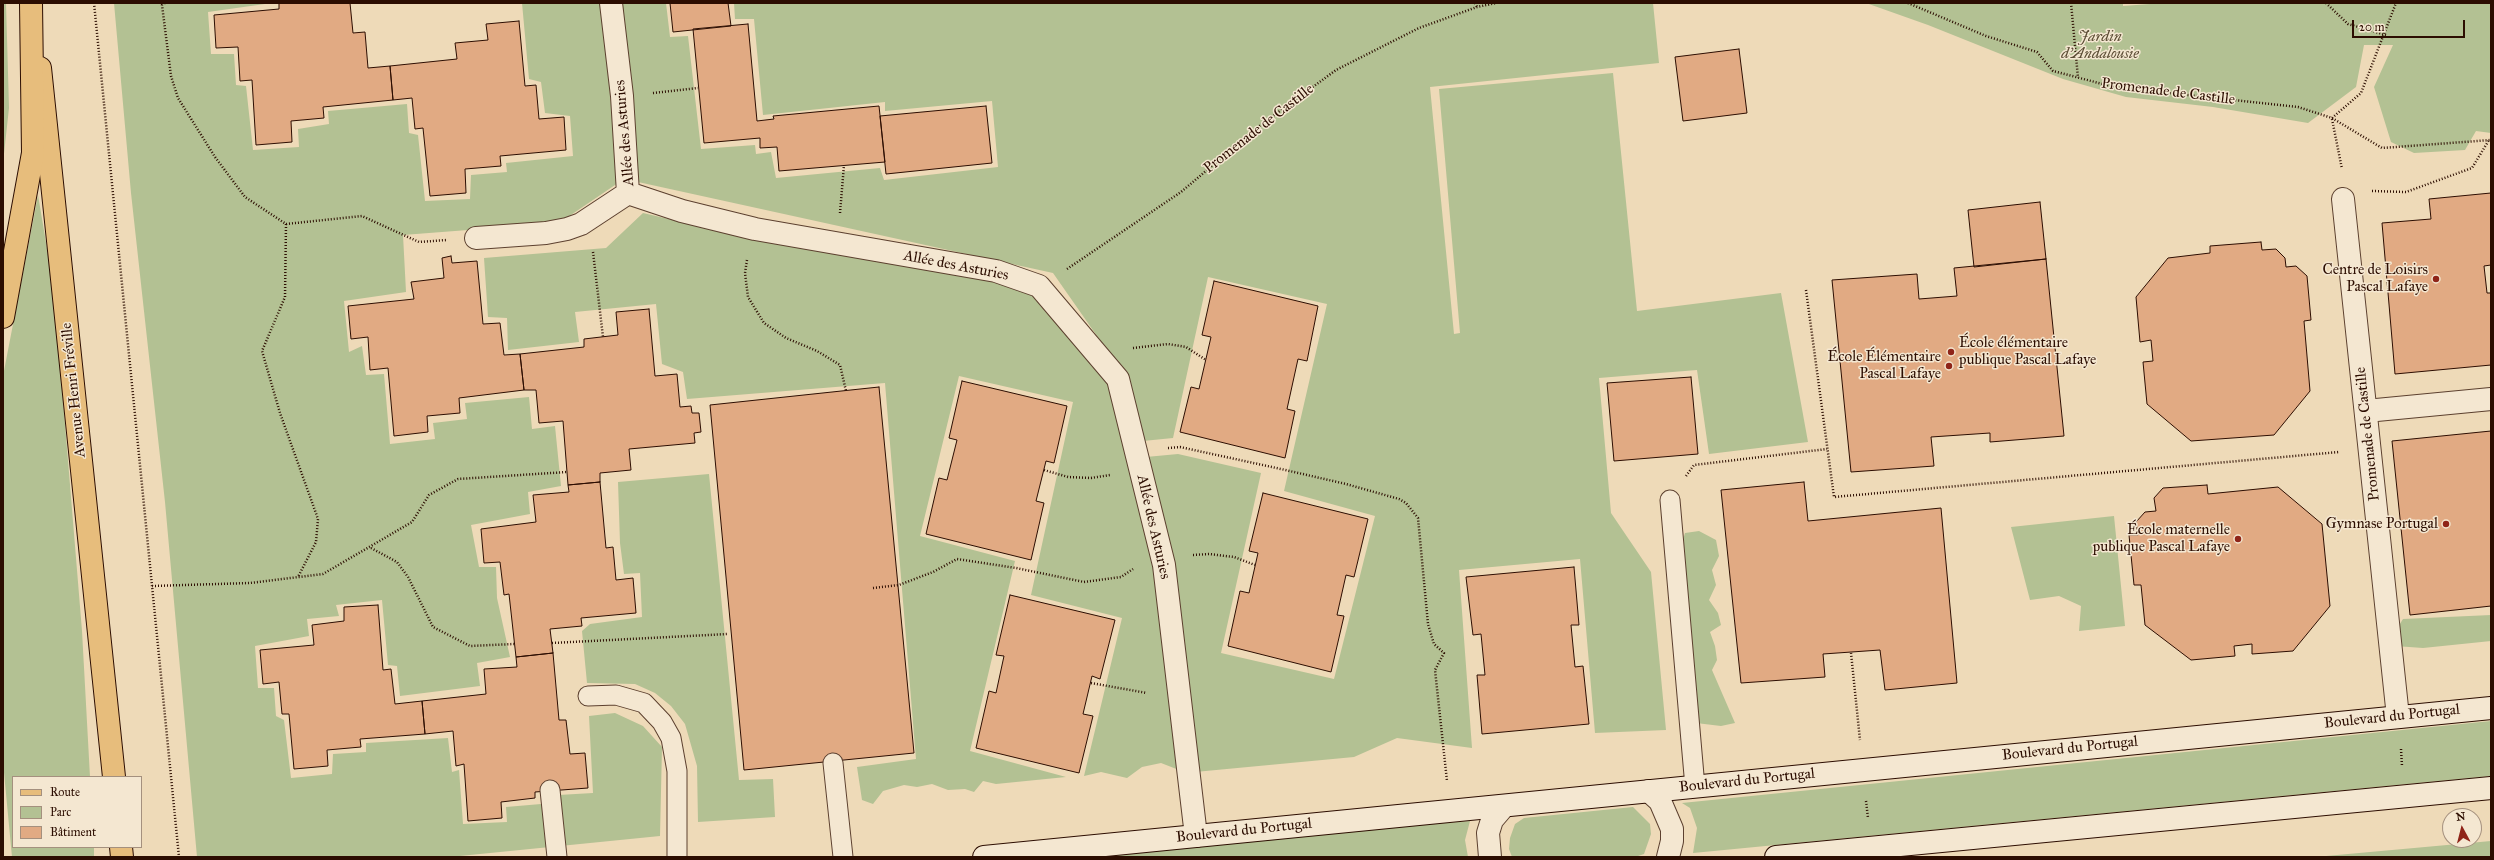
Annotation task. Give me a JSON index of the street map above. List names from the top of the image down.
{
  "streets": {
    "main road": ["Avenue Henri Fréville"],
    "street": ["Promenade de Castille", "Allée des Asturies", "Boulevard du Portugal"]
  },
  "crossings": [
    ["Promenade de Castille", "Allée des Asturies"],
    ["Promenade de Castille", "Boulevard du Portugal"],
    ["Allée des Asturies", "Boulevard du Portugal"]
  ],
  "parks": ["Jardin d'Andalousie"],
  "places": [
    "Centre de Loisirs Pascal Lafaye",
    "École élémentaire publique Pascal Lafaye",
    "École Élémentaire Pascal Lafaye",
    "Gymnase Portugal",
    "École maternelle publique Pascal Lafaye"
  ],
  "legend": ["Route", "Parc", "Bâtiment"],
  "scale_bar": "20 m",
  "north": "top"
}
